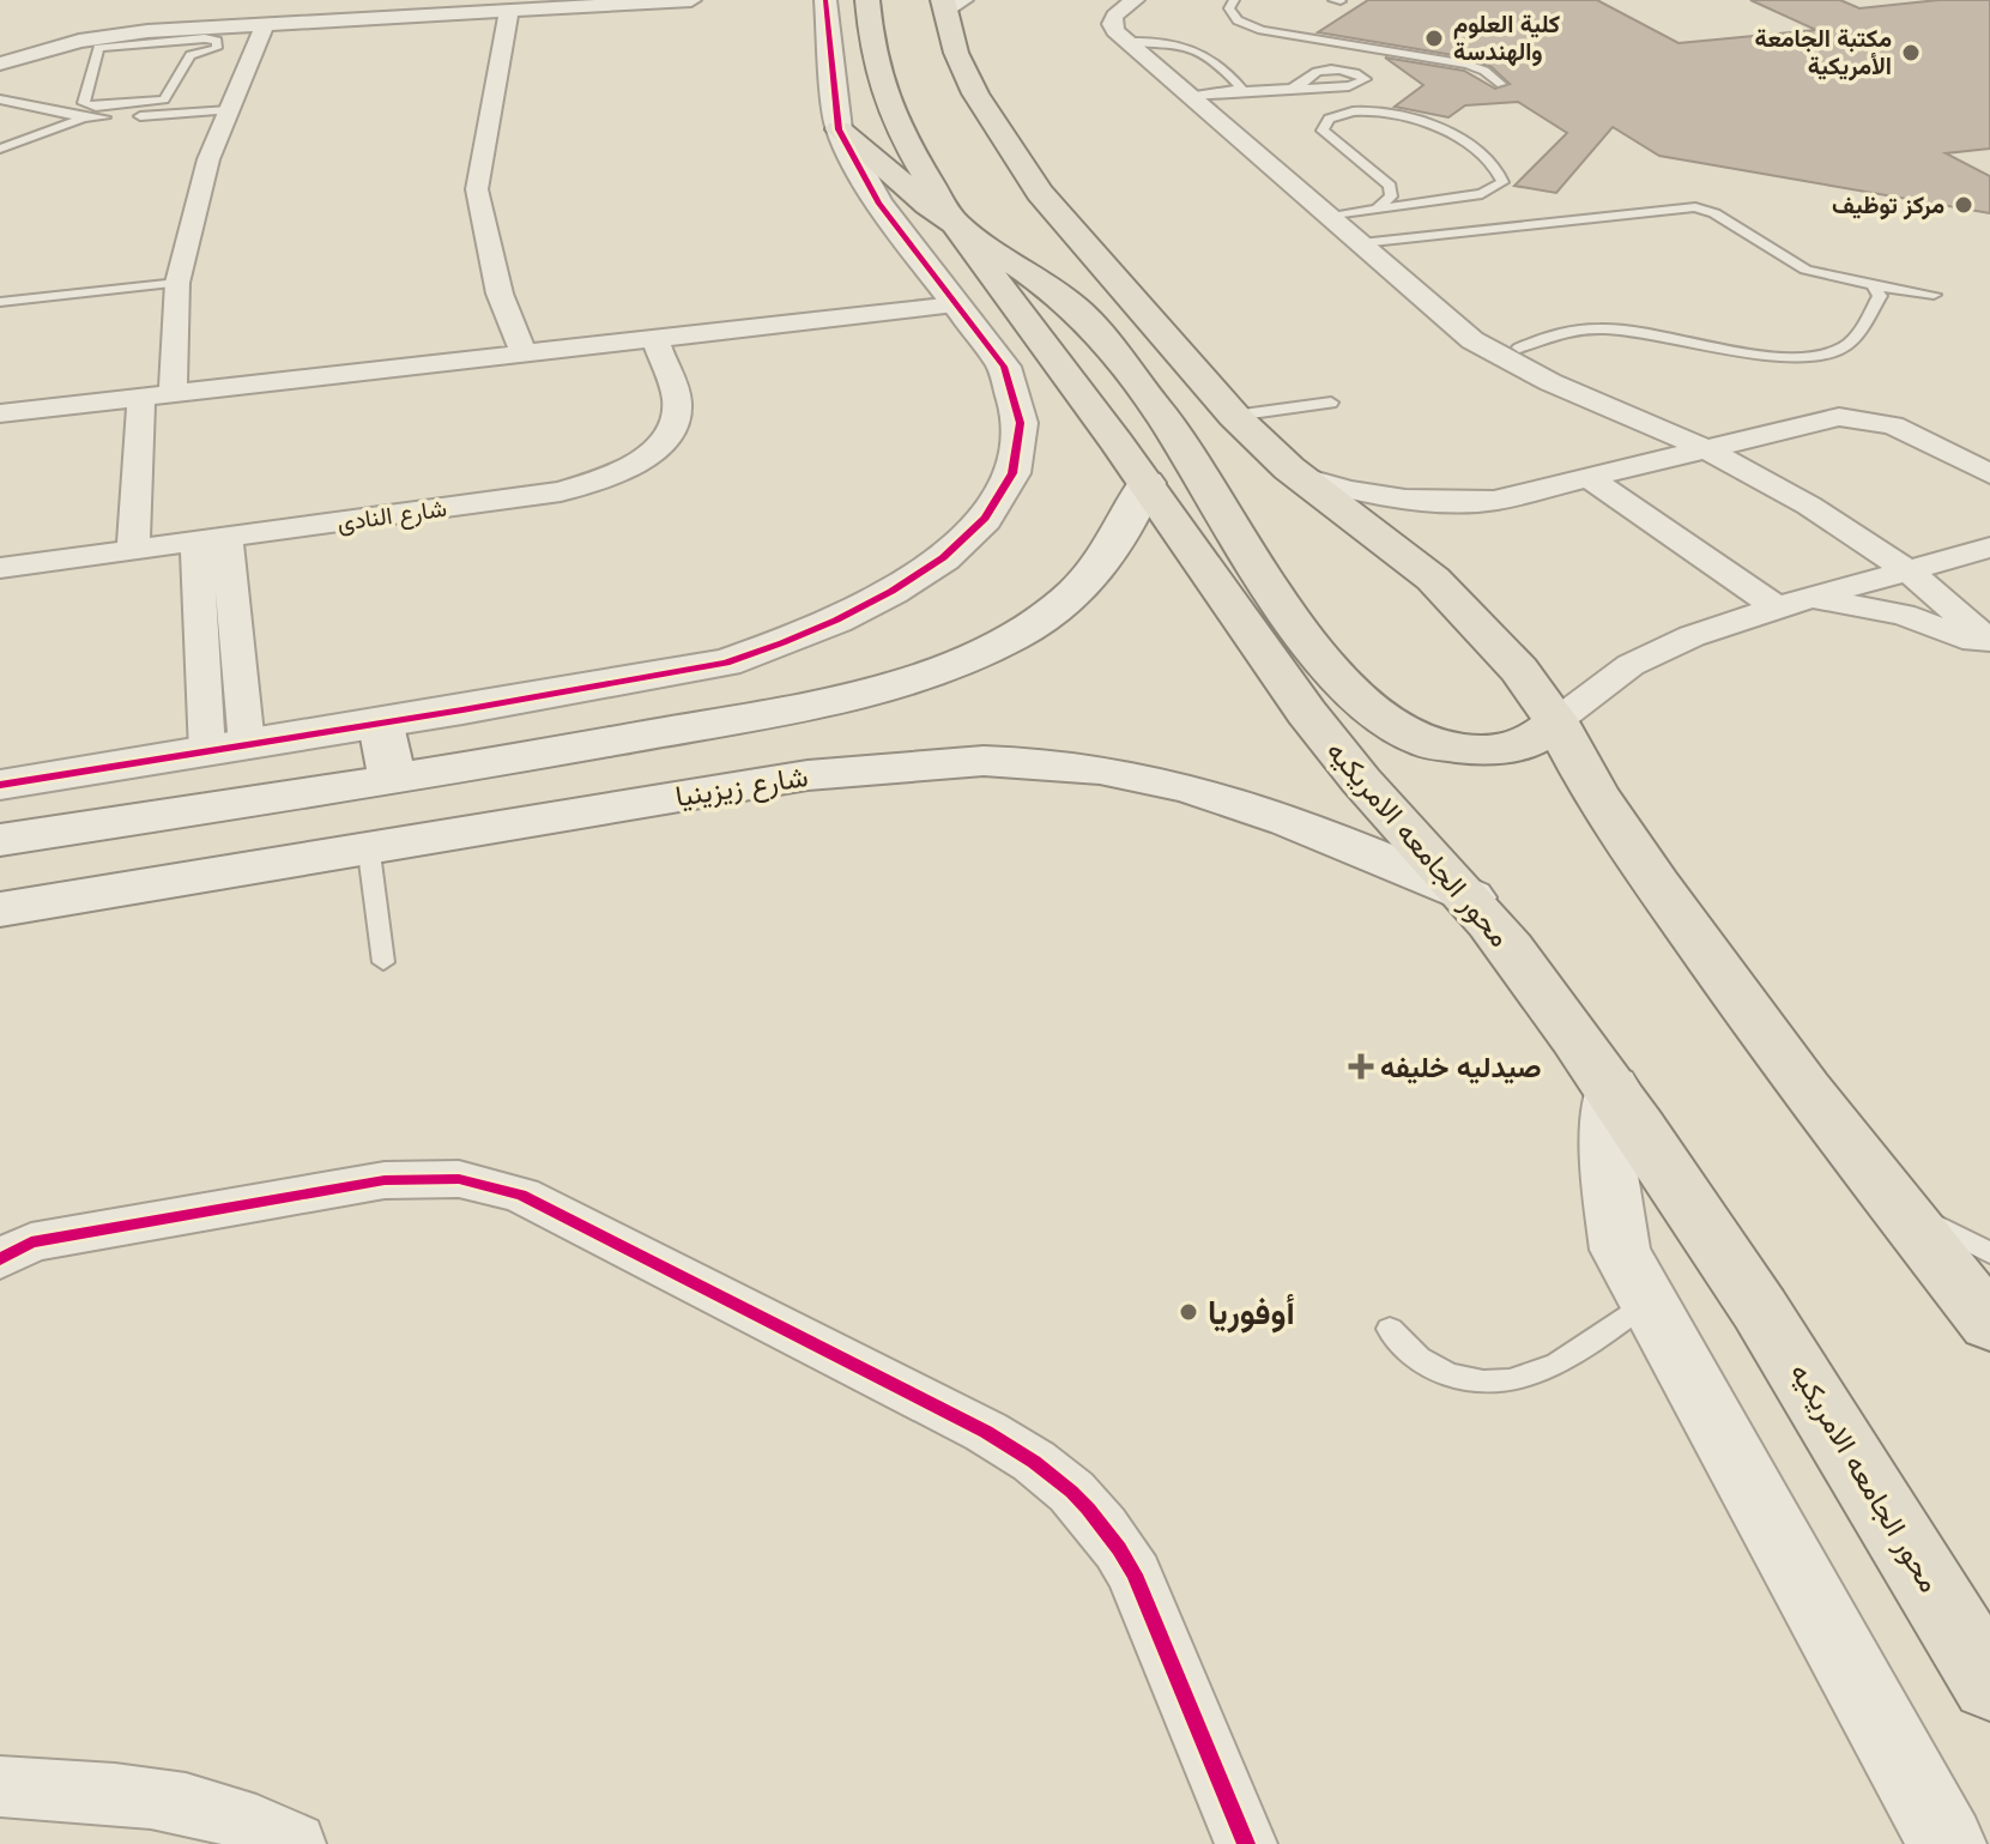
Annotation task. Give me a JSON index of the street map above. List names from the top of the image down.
{
  "streets": {
    "main road": ["شارع زيزينيا", "محور الجامعه الامريكيه"],
    "street": ["شارع النادى"]
  },
  "crossings": [
    ["شارع زيزينيا", "محور الجامعه الامريكيه"]
  ],
  "places": {
    "other": [
      "كلية العلوم والهندسة",
      "مكتبة الجامعة الأمريكية",
      "مركز توظيف",
      "أوفوريا"
    ],
    "health": ["صيدليه خليفه"]
  }
}
